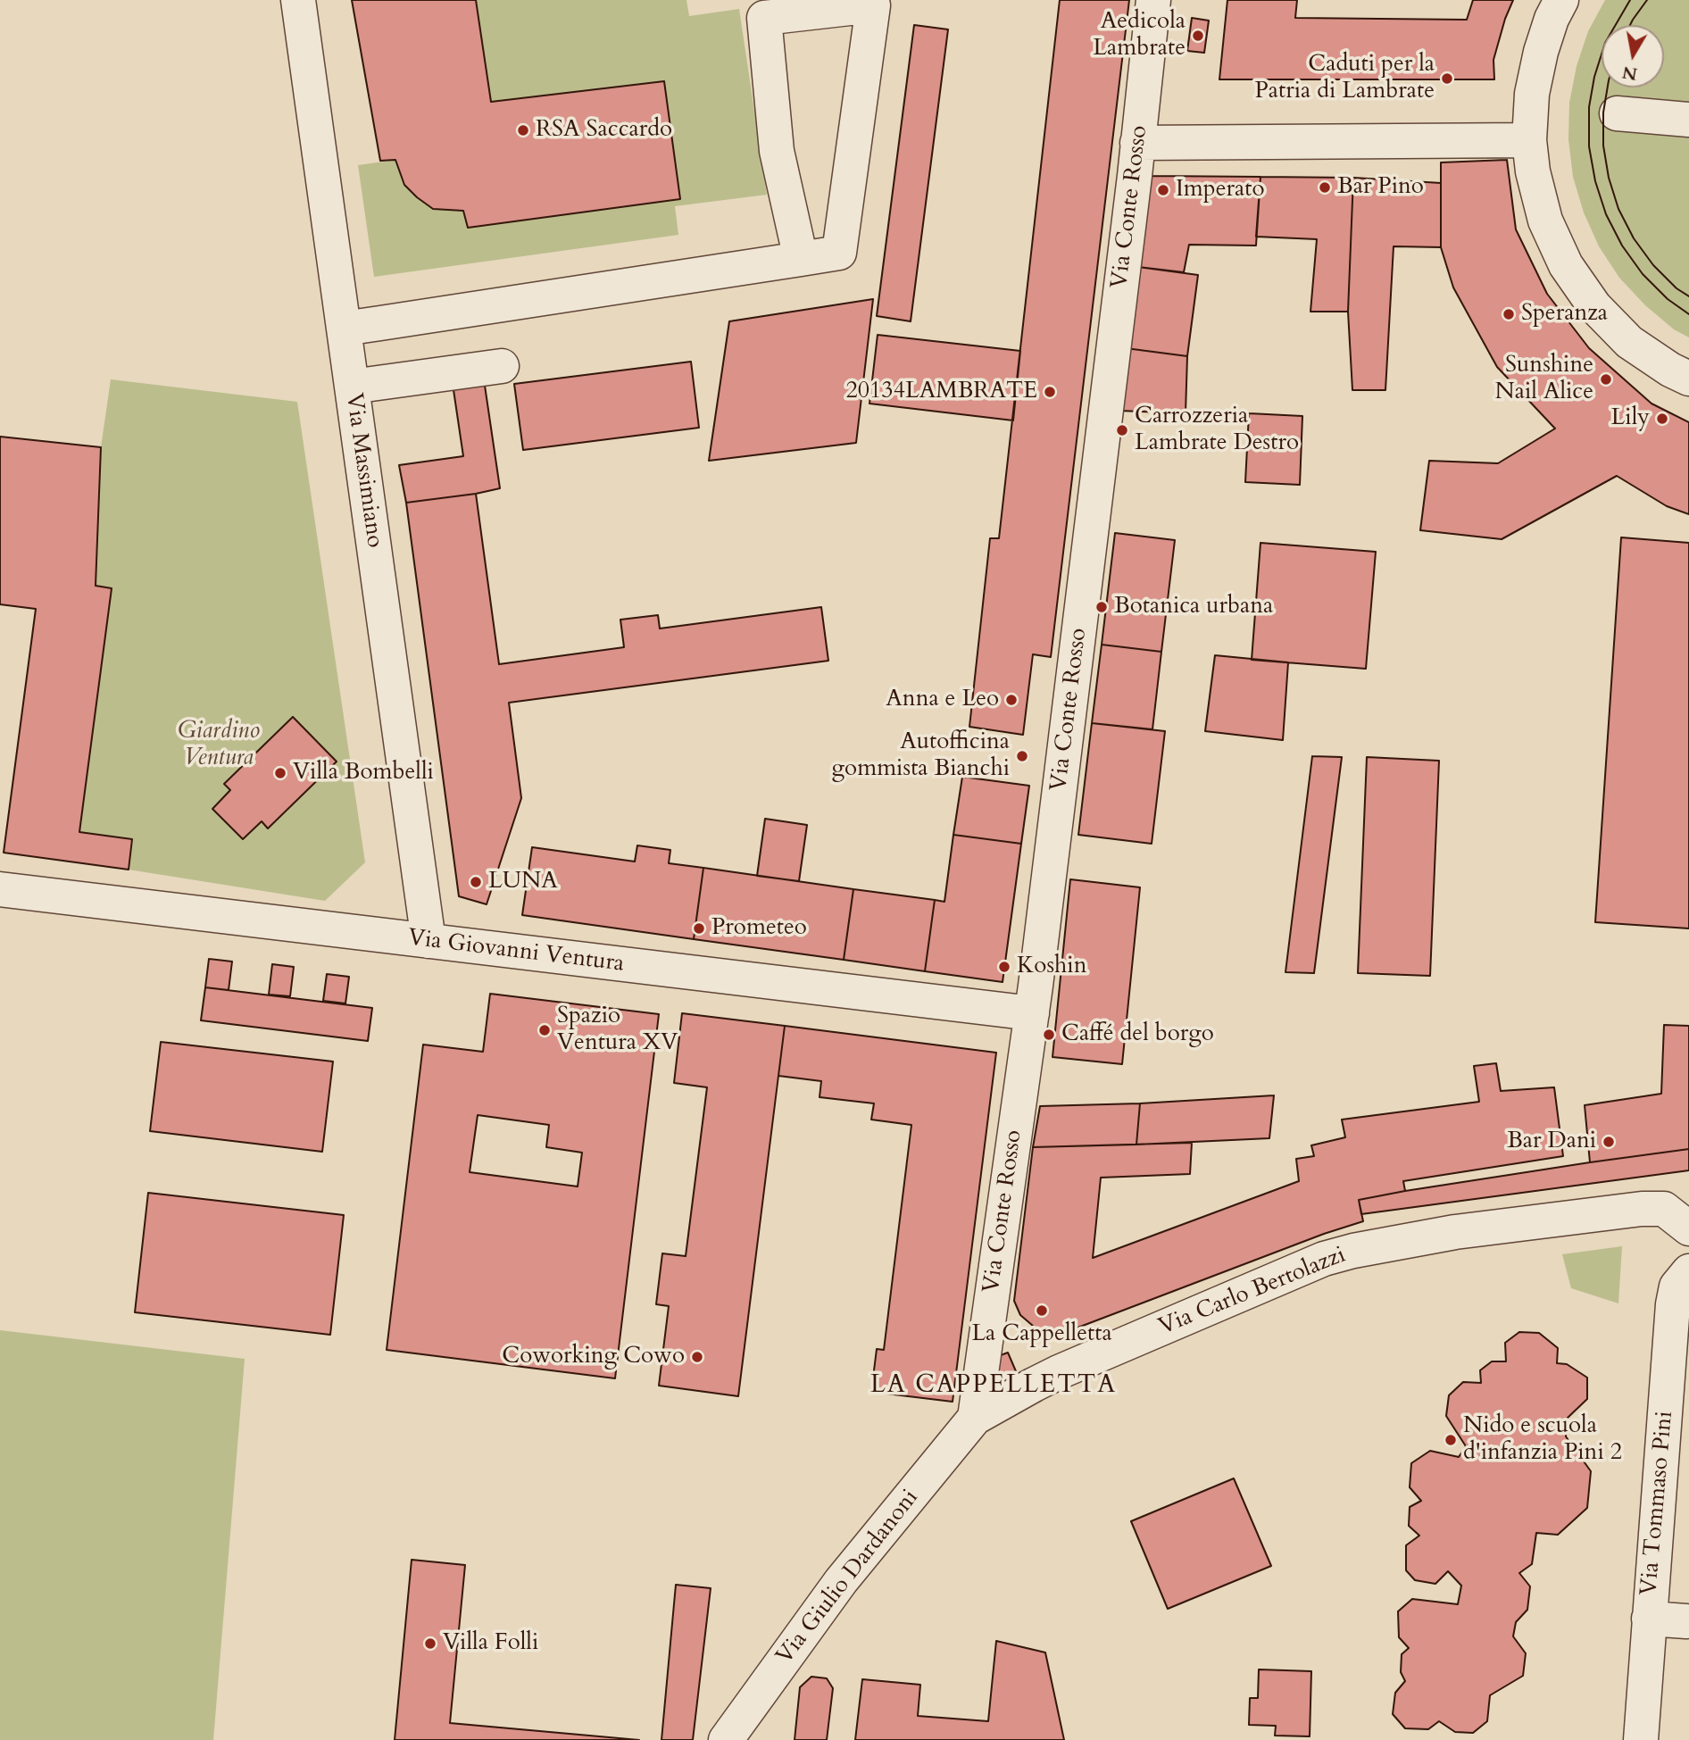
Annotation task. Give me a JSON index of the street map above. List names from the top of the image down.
{
  "streets": {
    "street": [
      "Via Conte Rosso",
      "Via Massimiano",
      "Via Giovanni Ventura",
      "Via Carlo Bertolazzi",
      "Via Tommaso Pini",
      "Via Giulio Dardanoni"
    ]
  },
  "crossings": [
    ["Via Conte Rosso", "Via Giovanni Ventura"],
    ["Via Conte Rosso", "Via Carlo Bertolazzi"],
    ["Via Conte Rosso", "Via Giulio Dardanoni"],
    ["Via Massimiano", "Via Giovanni Ventura"],
    ["Via Carlo Bertolazzi", "Via Giulio Dardanoni"]
  ],
  "districts": ["LA CAPPELLETTA"],
  "parks": ["Giardino Ventura"],
  "places": [
    "Aedicola Lambrate",
    "Caduti per la Patria di Lambrate",
    "RSA Saccardo",
    "Bar Pino",
    "Imperato",
    "Speranza",
    "Sunshine Nail Alice",
    "20134LAMBRATE",
    "Lily",
    "Carrozzeria Lambrate Destro",
    "Botanica urbana",
    "Anna e Leo",
    "Autofficina gommista Bianchi",
    "Villa Bombelli",
    "LUNA",
    "Prometeo",
    "Koshin",
    "Spazio Ventura XV",
    "Caffé del borgo",
    "Bar Dani",
    "La Cappelletta",
    "Coworking Cowo",
    "Nido e scuola d'infanzia Pini 2",
    "Villa Folli"
  ],
  "north": "bottom"
}
